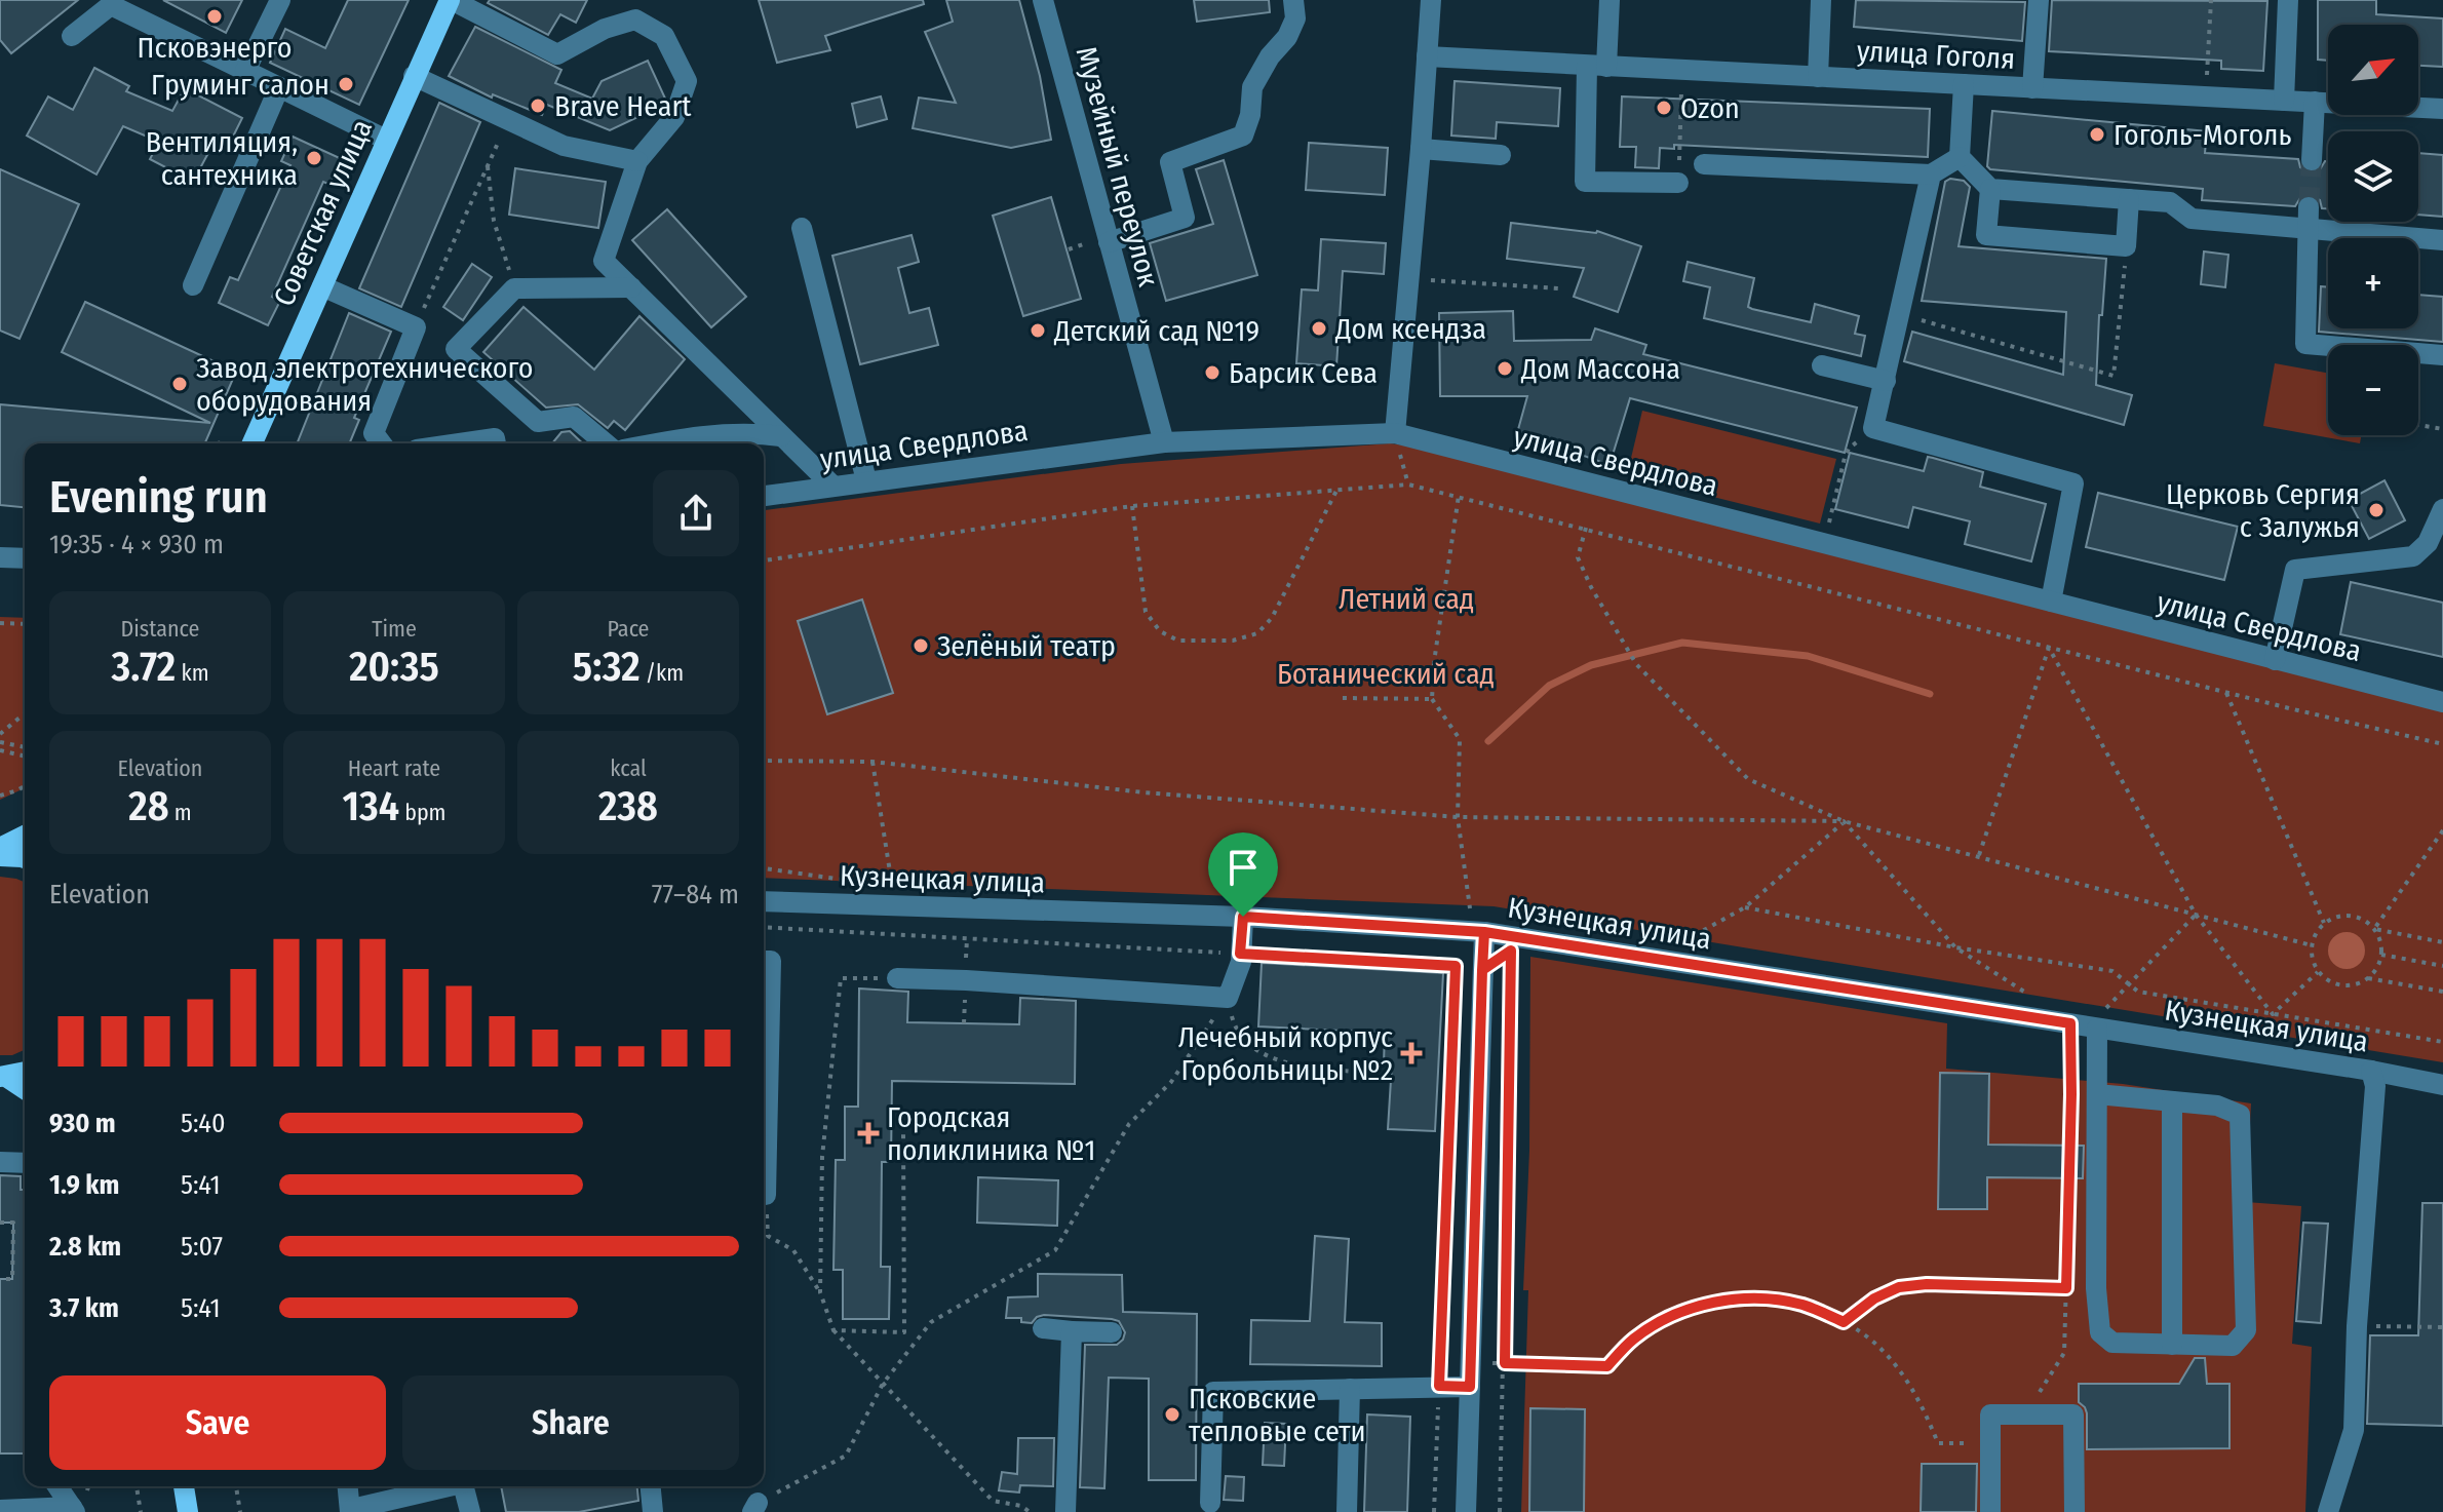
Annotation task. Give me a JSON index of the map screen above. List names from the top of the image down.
{
  "streets": {
    "main road": ["Советская улица"],
    "street": [
      "улица Гоголя",
      "Музейный переулок",
      "улица Свердлова",
      "Кузнецкая улица"
    ]
  },
  "crossings": [
    ["Музейный переулок", "улица Свердлова"]
  ],
  "parks": ["Летний сад", "Ботанический сад"],
  "places": {
    "other": [
      "Псковэнерго",
      "Груминг салон",
      "Brave Heart",
      "Ozon",
      "Гоголь-Моголь",
      "Вентиляция, сантехника",
      "Дом ксендза",
      "Детский сад №19",
      "Дом Масcона",
      "Барсик Сева",
      "Завод электротехнического оборудования",
      "Церковь Сергия с Залужья",
      "Зелёный театр",
      "Псковские тепловые сети"
    ],
    "health": ["Лечебный корпус Горбольницы №2", "Городская поликлиника №1"]
  },
  "north": "top right",
  "page": {
    "map_buttons": ["+", "−"],
    "heading": ["Evening run", "19:35 · 4 × 930 m"],
    "stats": [
      ["Distance", "3.72 km"],
      ["Time", "20:35"],
      ["Pace", "5:32 /km"],
      ["Elevation", "28 m"],
      ["Heart rate", "134 bpm"],
      ["kcal", "238"]
    ],
    "chart": ["Elevation", "77–84 m"],
    "list": [
      {
        "name": "930 m",
        "note": "5:40"
      },
      {
        "name": "1.9 km",
        "note": "5:41"
      },
      {
        "name": "2.8 km",
        "note": "5:07"
      },
      {
        "name": "3.7 km",
        "note": "5:41"
      }
    ],
    "buttons": ["Save", "Share"]
  }
}
